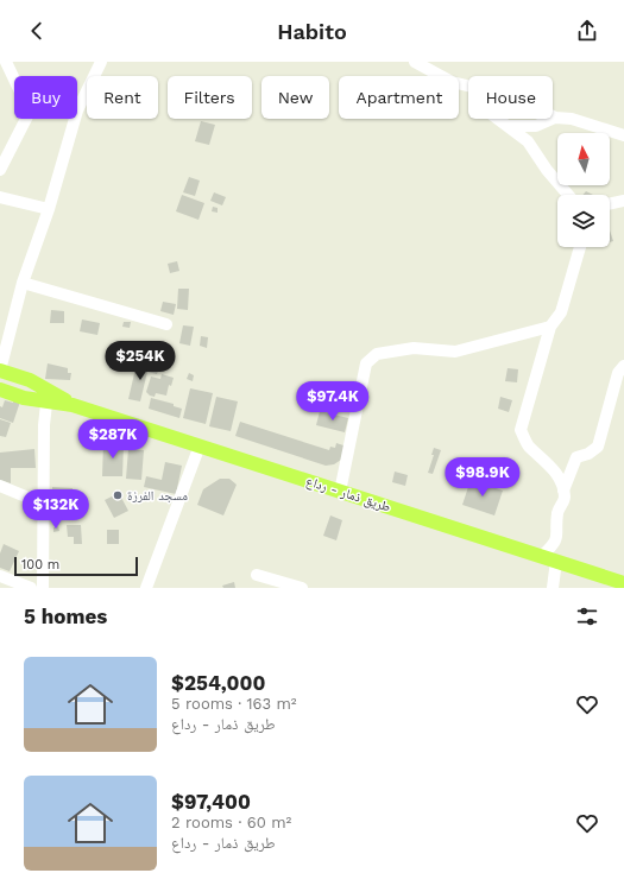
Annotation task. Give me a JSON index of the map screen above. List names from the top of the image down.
{
  "streets": {
    "main road": ["طريق ذمار - رداع"]
  },
  "places": ["مسجد الفرزة"],
  "scale_bar": "100 m",
  "north": "top",
  "page": {
    "header": "Habito",
    "chip": [
      "Buy",
      "Rent",
      "Filters",
      "New",
      "Apartment",
      "House"
    ],
    "price": [
      "$254K",
      "$97.4K",
      "$287K",
      "$98.9K",
      "$132K"
    ],
    "scale": "100 m",
    "heading": "5 homes",
    "list": [
      {
        "name": "$254,000",
        "note": "5 rooms · 163 m² · طريق ذمار - رداع"
      },
      {
        "name": "$97,400",
        "note": "2 rooms · 60 m² · طريق ذمار - رداع"
      }
    ]
  }
}
